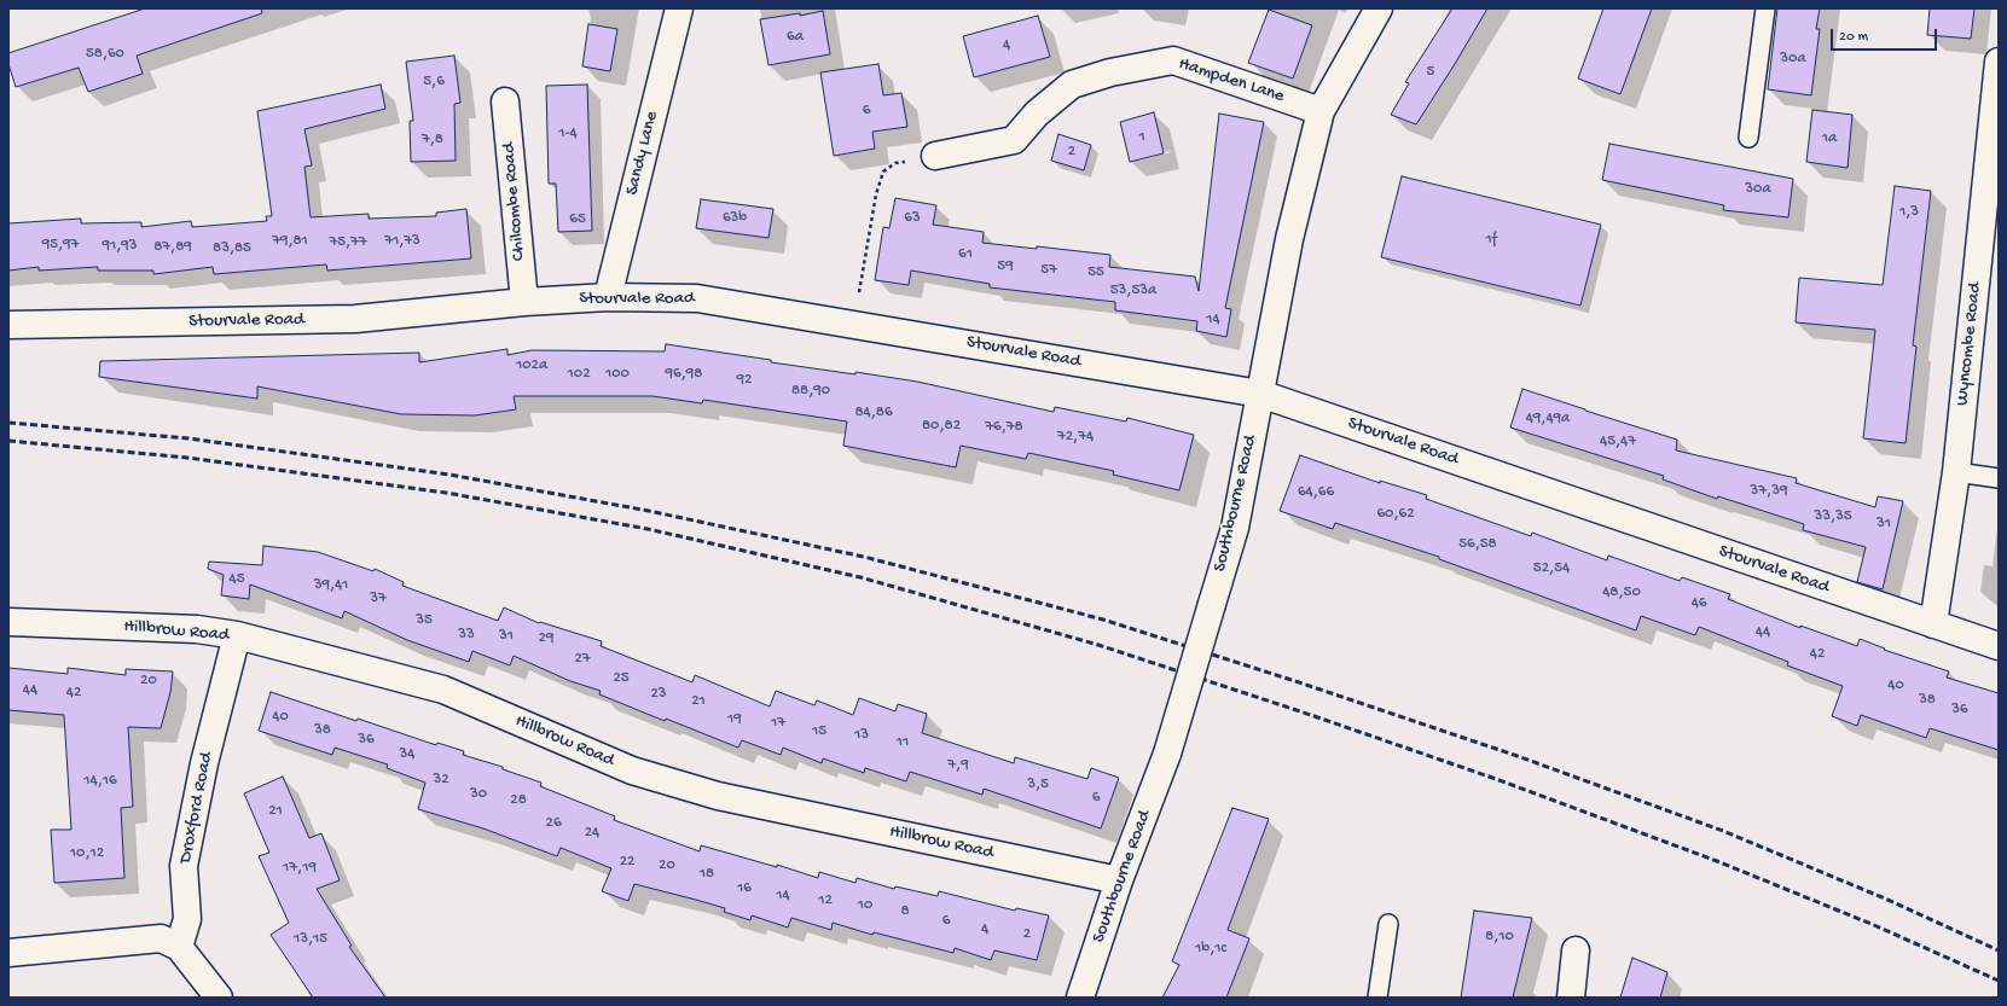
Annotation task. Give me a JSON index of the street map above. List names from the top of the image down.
{
  "streets": {
    "street": [
      "Hampden Lane",
      "Sandy Lane",
      "Chilcombe Road",
      "Stourvale Road",
      "Wyncombe Road",
      "Southbourne Road",
      "Hillbrow Road",
      "Droxford Road"
    ]
  },
  "crossings": [
    ["Hampden Lane", "Southbourne Road"],
    ["Sandy Lane", "Stourvale Road"],
    ["Chilcombe Road", "Stourvale Road"],
    ["Stourvale Road", "Wyncombe Road"],
    ["Stourvale Road", "Southbourne Road"],
    ["Southbourne Road", "Hillbrow Road"],
    ["Hillbrow Road", "Droxford Road"]
  ],
  "house_numbers": [
    "6a",
    "4",
    "58,60",
    "30a",
    "5",
    "5,6",
    "6",
    "1-4",
    "1",
    "1a",
    "7,8",
    "2",
    "30a",
    "1,3",
    "63b",
    "63",
    "65",
    "1f",
    "79,81",
    "71,73",
    "75,77",
    "95,97",
    "91,93",
    "87,89",
    "83,85",
    "61",
    "59",
    "57",
    "55",
    "53,53a",
    "14",
    "102a",
    "102",
    "100",
    "96,98",
    "92",
    "88,90",
    "84,86",
    "49,49a",
    "80,82",
    "76,78",
    "72,74",
    "45,47",
    "37,39",
    "64,66",
    "60,62",
    "33,35",
    "31",
    "56,58",
    "52,54",
    "45",
    "39,41",
    "48,50",
    "37",
    "46",
    "35",
    "44",
    "33",
    "31",
    "29",
    "42",
    "27",
    "25",
    "20",
    "40",
    "44",
    "42",
    "23",
    "38",
    "21",
    "36",
    "40",
    "19",
    "17",
    "38",
    "15",
    "13",
    "36",
    "11",
    "34",
    "7,9",
    "32",
    "14,16",
    "3,5",
    "30",
    "6",
    "28",
    "21",
    "26",
    "24",
    "10,12",
    "22",
    "20",
    "17,19",
    "18",
    "16",
    "14",
    "12",
    "10",
    "8",
    "6",
    "4",
    "2",
    "8,10",
    "13,15",
    "1b,1c"
  ],
  "scale_bar": "20 m"
}
